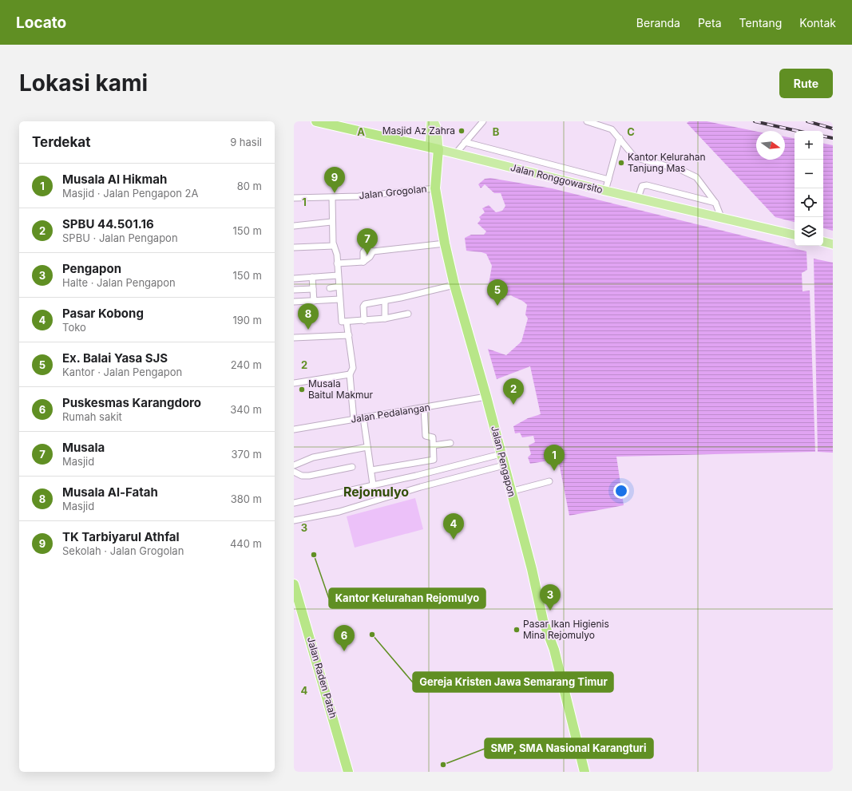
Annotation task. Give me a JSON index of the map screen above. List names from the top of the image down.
{
  "streets": {
    "highway": ["Jalan Ronggowarsito", "Jalan Pengapon", "Jalan Raden Patah"],
    "street": ["Jalan Grogolan", "Jalan Pedalangan"]
  },
  "crossings": [
    ["Jalan Ronggowarsito", "Jalan Pengapon"],
    ["Jalan Grogolan", "Jalan Pengapon"],
    ["Jalan Pedalangan", "Jalan Pengapon"]
  ],
  "districts": ["Rejomulyo"],
  "places": [
    "Masjid Az Zahra",
    "Kantor Kelurahan Tanjung Mas",
    "Musala Baitul Makmur",
    "Kantor Kelurahan Rejomulyo",
    "Pasar Ikan Higienis Mina Rejomulyo",
    "Gereja Kristen Jawa Semarang Timur",
    "SMP, SMA Nasional Karangturi"
  ],
  "north": "right",
  "page": {
    "header": "Locato",
    "nav": [
      "Beranda",
      "Peta",
      "Tentang",
      "Kontak"
    ],
    "buttons": "Rute",
    "title": "Lokasi kami",
    "heading": ["Terdekat", "9 hasil"],
    "map_buttons": ["+", "−"],
    "list": [
      {
        "mark": "1",
        "name": "Musala Al Hikmah",
        "note": "Masjid · Jalan Pengapon 2A",
        "value": "80 m"
      },
      {
        "mark": "2",
        "name": "SPBU 44.501.16",
        "note": "SPBU · Jalan Pengapon",
        "value": "150 m"
      },
      {
        "mark": "3",
        "name": "Pengapon",
        "note": "Halte · Jalan Pengapon",
        "value": "150 m"
      },
      {
        "mark": "4",
        "name": "Pasar Kobong",
        "note": "Toko",
        "value": "190 m"
      },
      {
        "mark": "5",
        "name": "Ex. Balai Yasa SJS",
        "note": "Kantor · Jalan Pengapon",
        "value": "240 m"
      },
      {
        "mark": "6",
        "name": "Puskesmas Karangdoro",
        "note": "Rumah sakit",
        "value": "340 m"
      },
      {
        "mark": "7",
        "name": "Musala",
        "note": "Masjid",
        "value": "370 m"
      },
      {
        "mark": "8",
        "name": "Musala Al-Fatah",
        "note": "Masjid",
        "value": "380 m"
      },
      {
        "mark": "9",
        "name": "TK Tarbiyarul Athfal",
        "note": "Sekolah · Jalan Grogolan",
        "value": "440 m"
      }
    ],
    "pins": [
      "9",
      "7",
      "5",
      "8",
      "2",
      "1",
      "4",
      "3",
      "6"
    ]
  },
  "grid": {
    "columns": ["A", "B", "C"],
    "rows": [
      "1",
      "2",
      "3",
      "4"
    ]
  }
}
